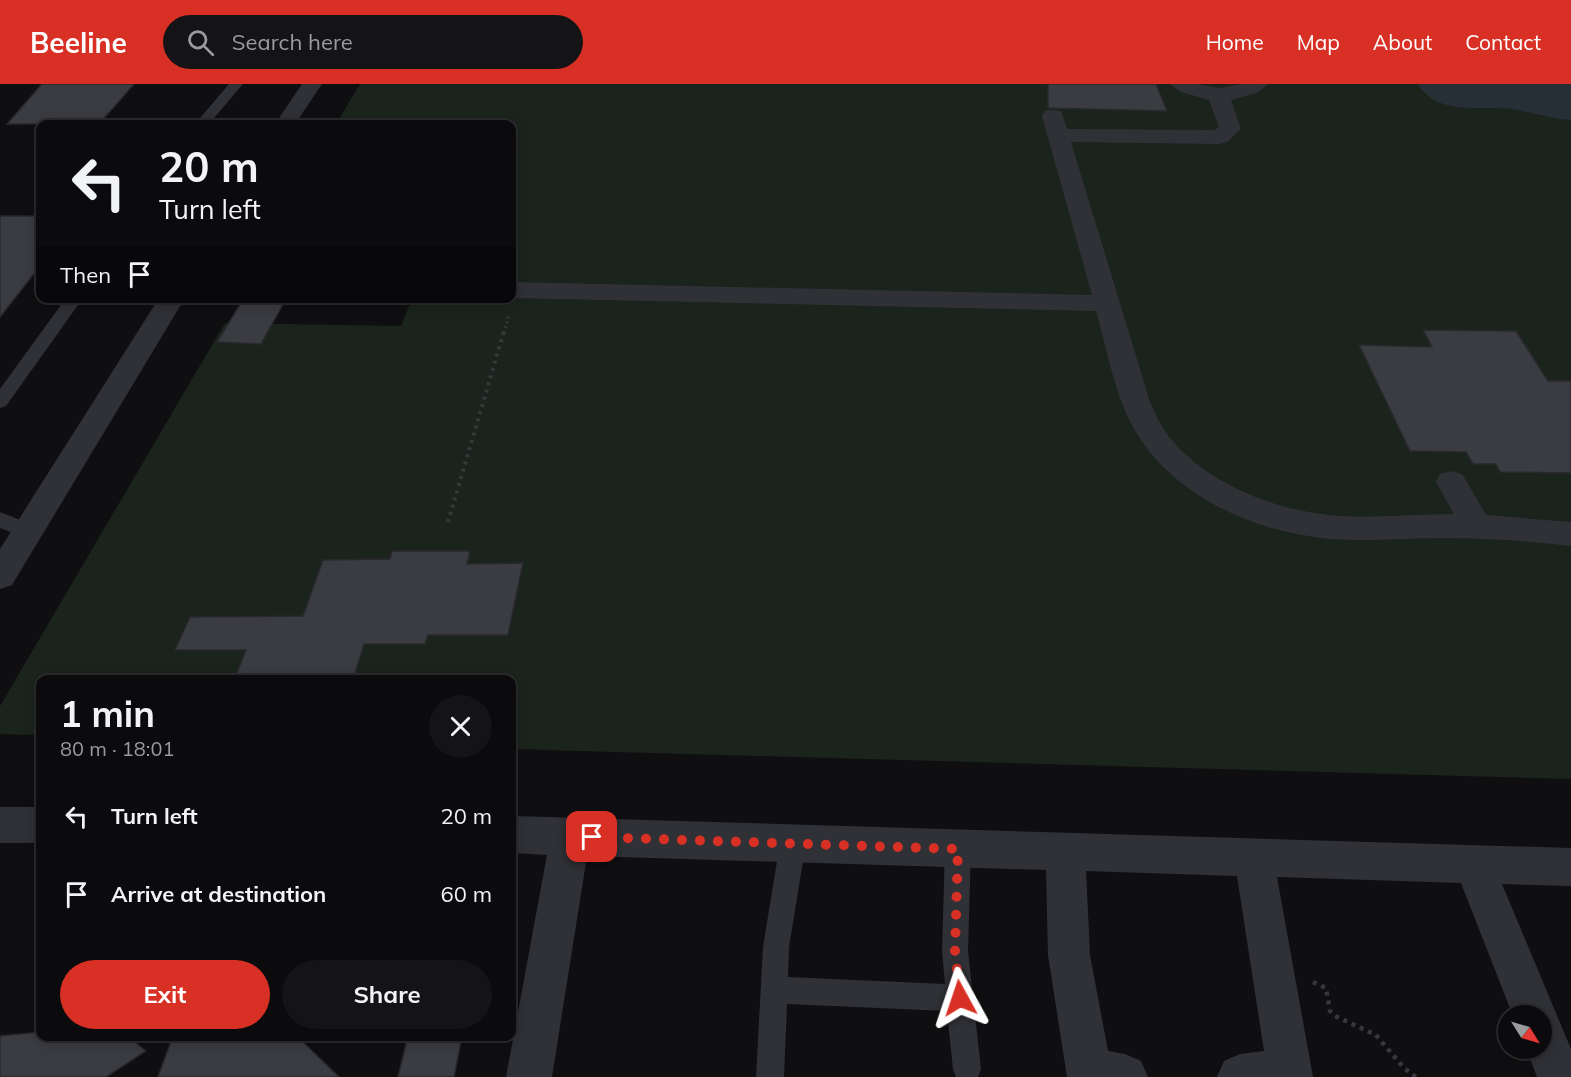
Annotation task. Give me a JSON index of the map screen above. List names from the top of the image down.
{
  "north": "bottom right",
  "page": {
    "header": "Beeline",
    "search": "Search here",
    "nav": [
      "Home",
      "Map",
      "About",
      "Contact"
    ],
    "turn": ["20 m", "Turn left"],
    "then": "Then",
    "heading": ["1 min", "80 m · 18:01"],
    "list": [
      {
        "name": "Turn left",
        "value": "20 m"
      },
      {
        "name": "Arrive at destination",
        "value": "60 m"
      }
    ],
    "buttons": ["Exit", "Share"]
  }
}
